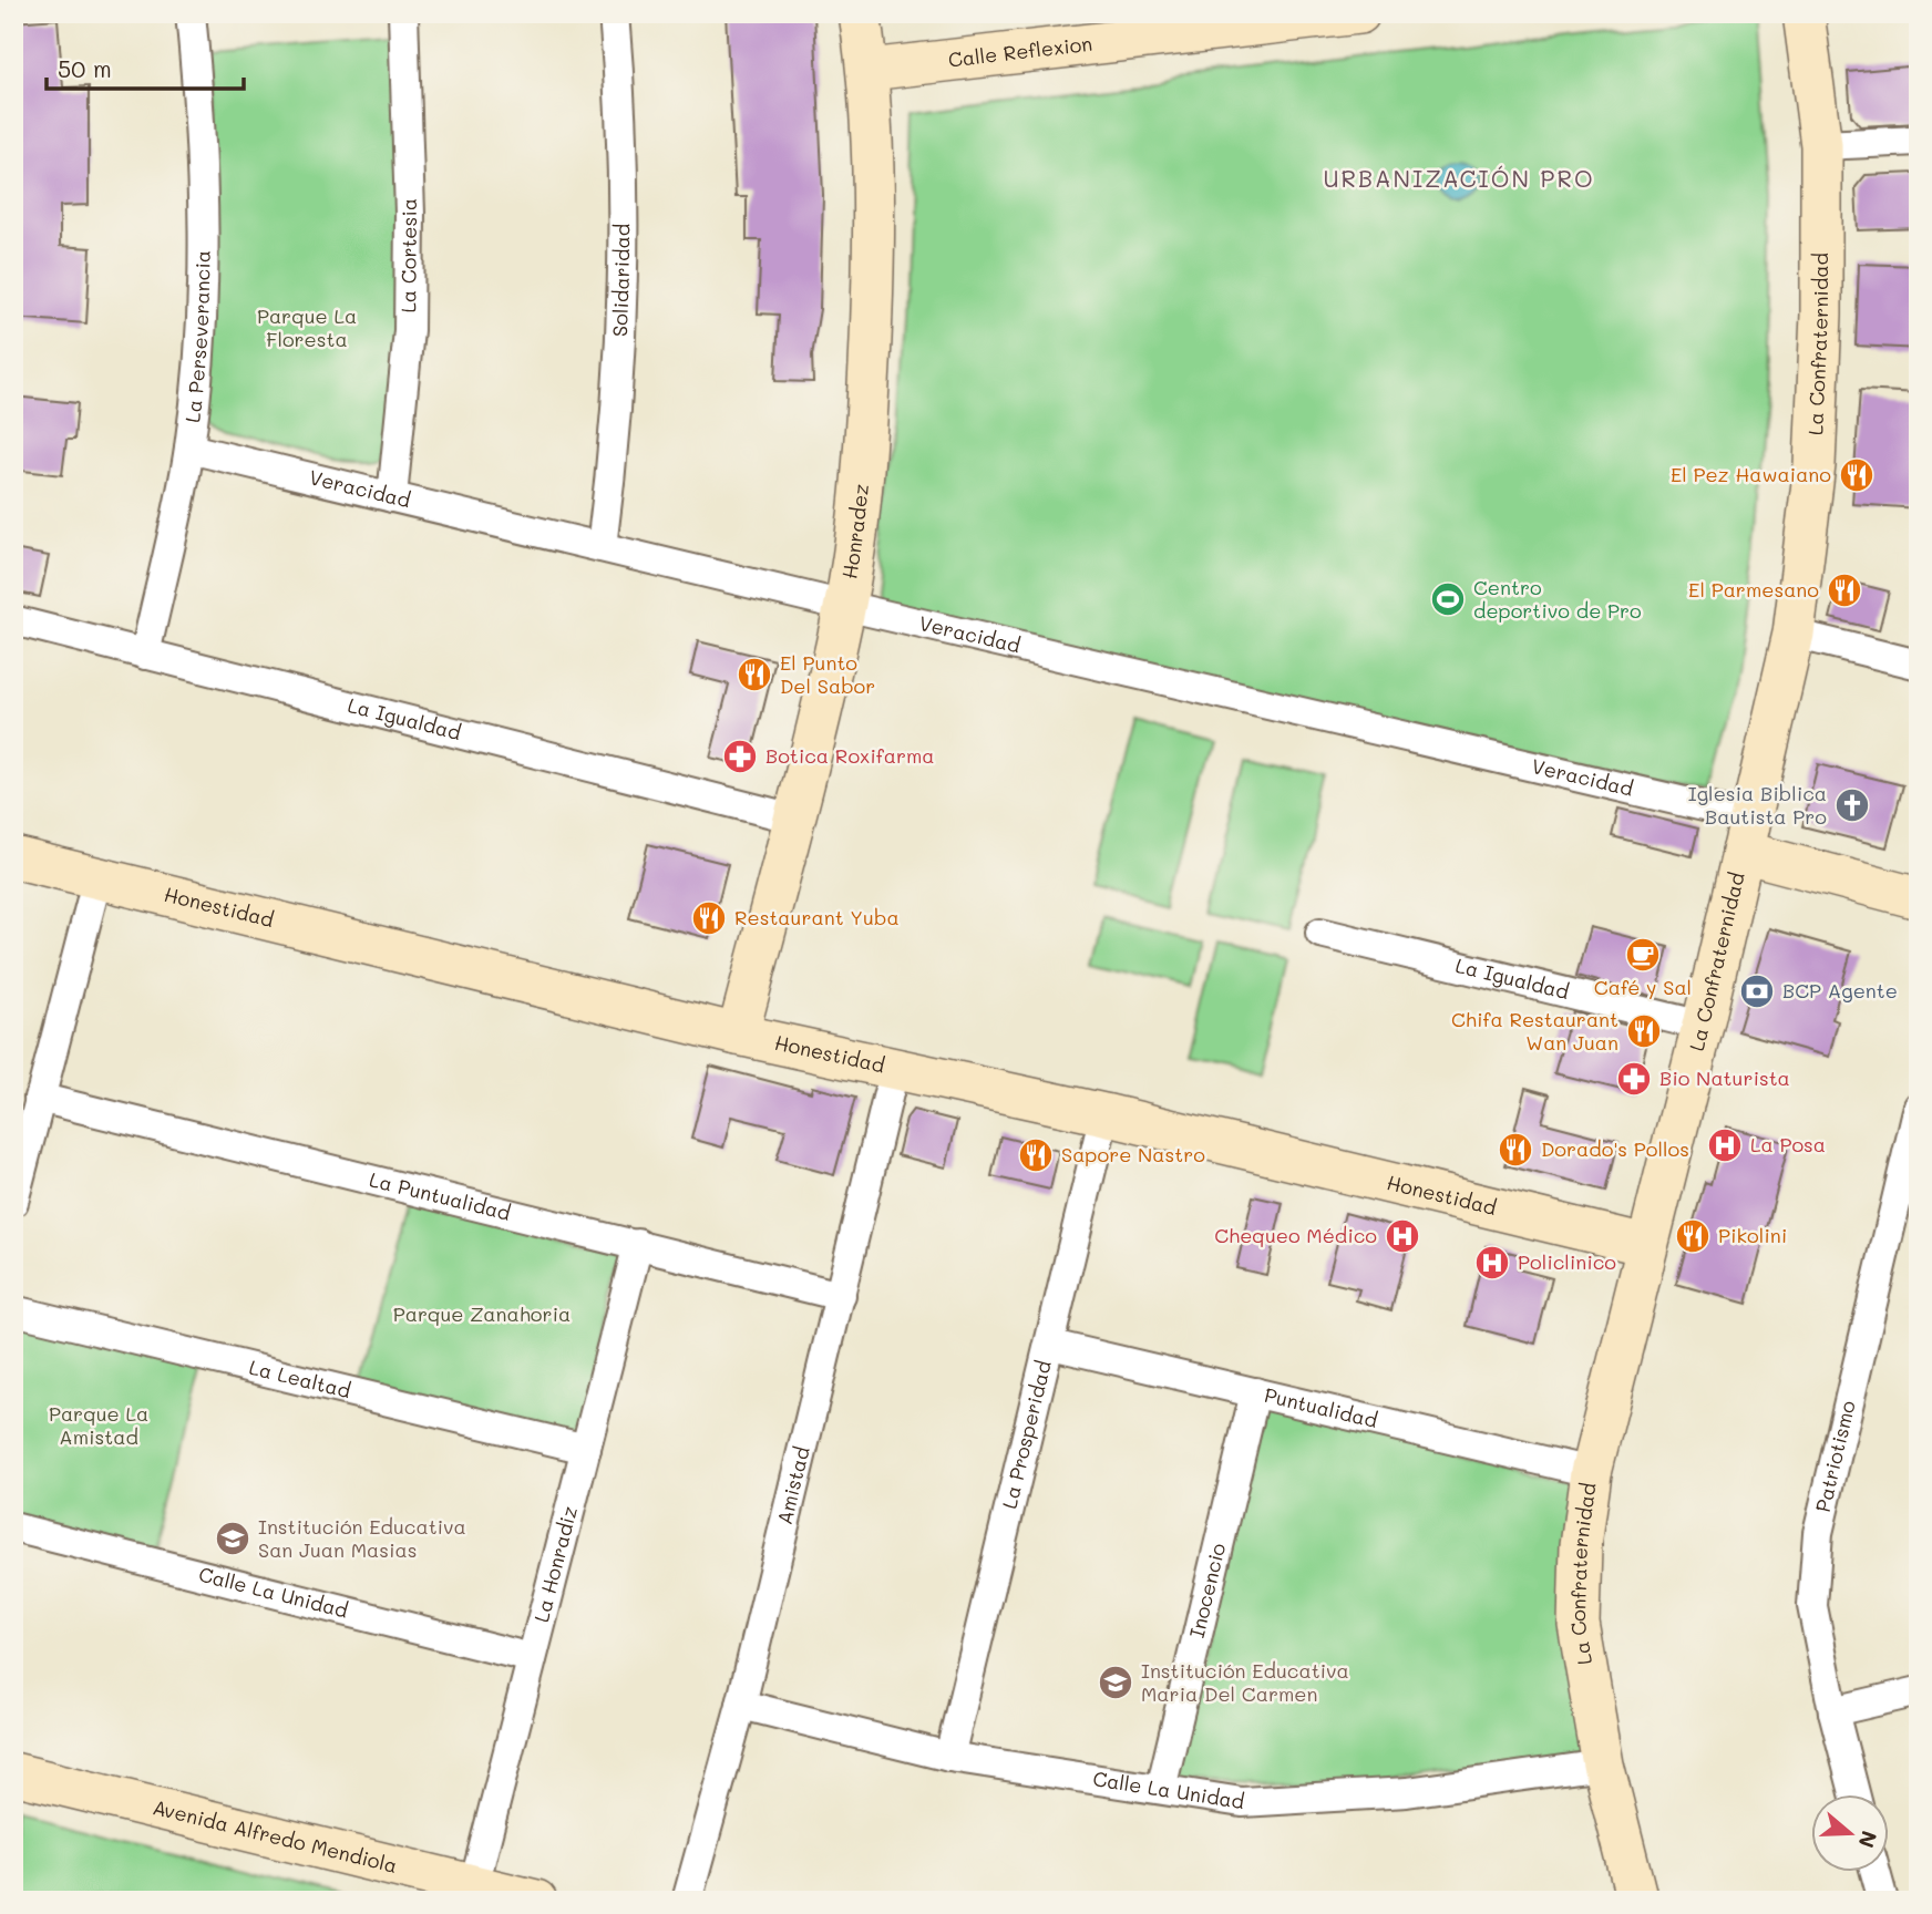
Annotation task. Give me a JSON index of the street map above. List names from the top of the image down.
{
  "streets": {
    "street": [
      "Calle Reflexion",
      "La Cortesia",
      "Solidaridad",
      "La Perseverancia",
      "La Confraternidad",
      "Veracidad",
      "Honradez",
      "La Igualdad",
      "Honestidad",
      "La Puntualidad",
      "La Lealtad",
      "Puntualidad",
      "La Prosperidad",
      "Patriotismo",
      "Amistad",
      "La Honradiz",
      "Inocencio",
      "Calle La Unidad",
      "Avenida Alfredo Mendiola"
    ]
  },
  "crossings": [
    ["Calle Reflexion", "Honradez"],
    ["La Cortesia", "Veracidad"],
    ["Solidaridad", "Veracidad"],
    ["La Perseverancia", "Veracidad"],
    ["La Perseverancia", "La Igualdad"],
    ["La Confraternidad", "Veracidad"],
    ["La Confraternidad", "La Igualdad"],
    ["La Confraternidad", "Honestidad"],
    ["La Confraternidad", "Puntualidad"],
    ["La Confraternidad", "Calle La Unidad"],
    ["Veracidad", "Honradez"],
    ["Honradez", "La Igualdad"],
    ["Honradez", "Honestidad"],
    ["Honestidad", "La Prosperidad"],
    ["Honestidad", "Amistad"],
    ["La Puntualidad", "Amistad"],
    ["La Puntualidad", "La Honradiz"],
    ["La Lealtad", "La Honradiz"],
    ["Puntualidad", "La Prosperidad"],
    ["Puntualidad", "Inocencio"],
    ["La Prosperidad", "Calle La Unidad"],
    ["Amistad", "Calle La Unidad"],
    ["La Honradiz", "Calle La Unidad"],
    ["La Honradiz", "Avenida Alfredo Mendiola"],
    ["Inocencio", "Calle La Unidad"]
  ],
  "districts": ["URBANIZACIÓN PRO"],
  "parks": ["Parque La Floresta", "Parque Zanahoria", "Parque La Amistad"],
  "places": {
    "restaurant": [
      "El Pez Hawaiano",
      "El Parmesano",
      "El Punto Del Sabor",
      "Restaurant Yuba",
      "Chifa Restaurant Wan Juan",
      "Dorado's Pollos",
      "Sapore Nastro",
      "Pikolini"
    ],
    "sports": ["Centro deportivo de Pro"],
    "pharmacy": ["Botica Roxifarma", "Bio Naturista"],
    "church": ["Iglesia Biblica Bautista Pro"],
    "cafe": ["Café y Sal"],
    "bank": ["BCP Agente"],
    "hospital": ["La Posa", "Chequeo Médico", "Policlinico"],
    "school or university": ["Institución Educativa San Juan Masias", "Institución Educativa Maria Del Carmen"]
  },
  "scale_bar": "50 m",
  "north": "right"
}
